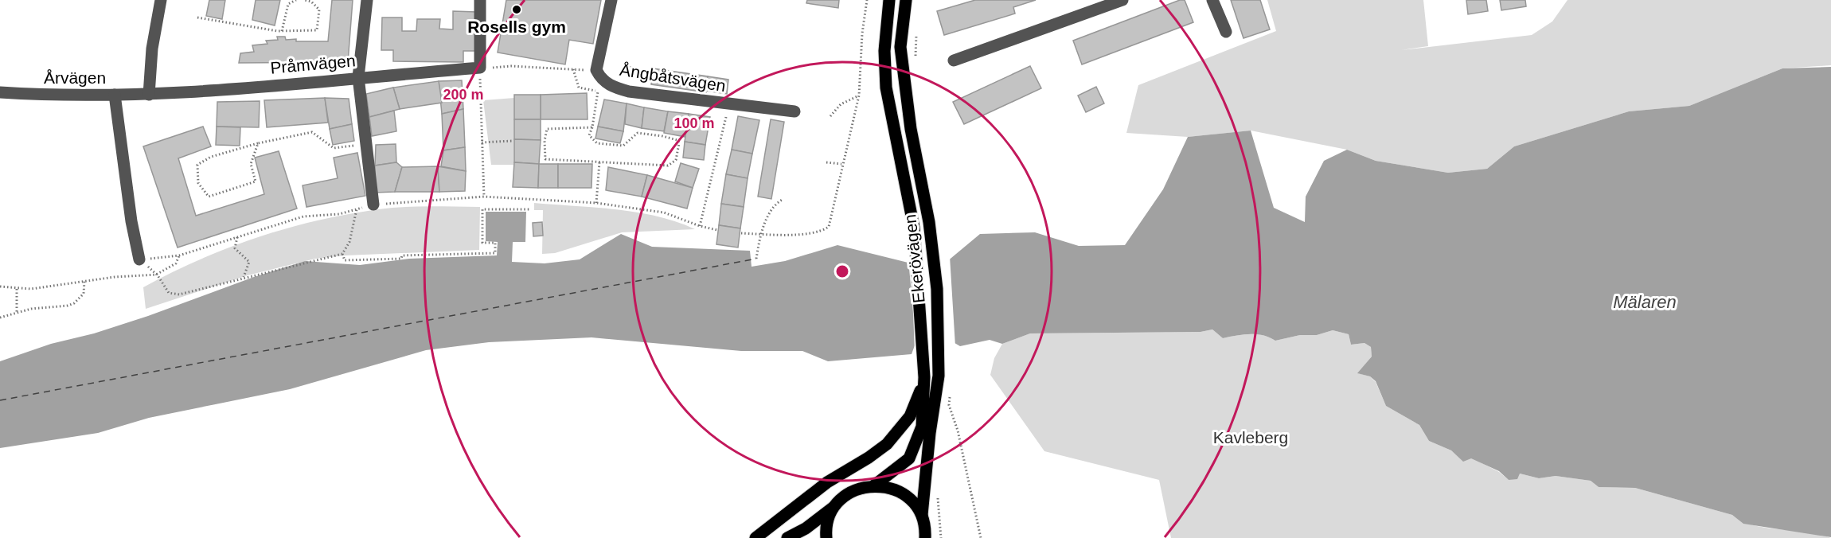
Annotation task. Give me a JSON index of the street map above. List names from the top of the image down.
{
  "streets": {
    "main road": ["Ekerövägen"],
    "street": ["Pråmvägen", "Årvägen", "Ångbåtsvägen"]
  },
  "crossings": [
    ["Pråmvägen", "Årvägen"]
  ],
  "water": ["Mälaren"],
  "parks": ["Kavleberg"],
  "places": ["Rosells gym"],
  "rings": ["200 m", "100 m"]
}
